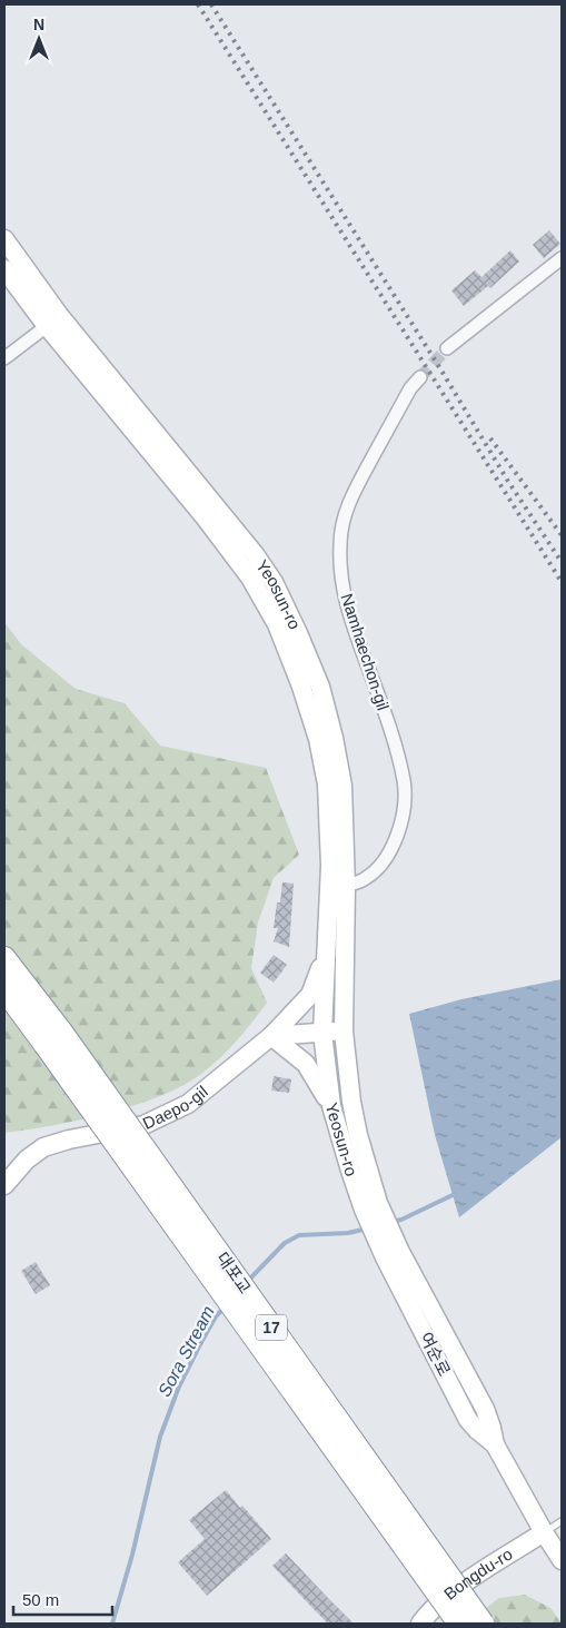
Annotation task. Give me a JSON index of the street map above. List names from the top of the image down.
{
  "streets": {
    "highway": ["대포교", "17"],
    "street": [
      "Yeosun-ro",
      "Namhaechon-gil",
      "Daepo-gil",
      "여순로",
      "Bongdu-ro"
    ]
  },
  "crossings": [
    ["Yeosun-ro", "Namhaechon-gil"],
    ["Yeosun-ro", "Daepo-gil"],
    ["Yeosun-ro", "여순로"],
    ["대포교", "17"],
    ["여순로", "Bongdu-ro"]
  ],
  "water": ["Sora Stream"],
  "scale_bar": "50 m",
  "north": "top"
}
